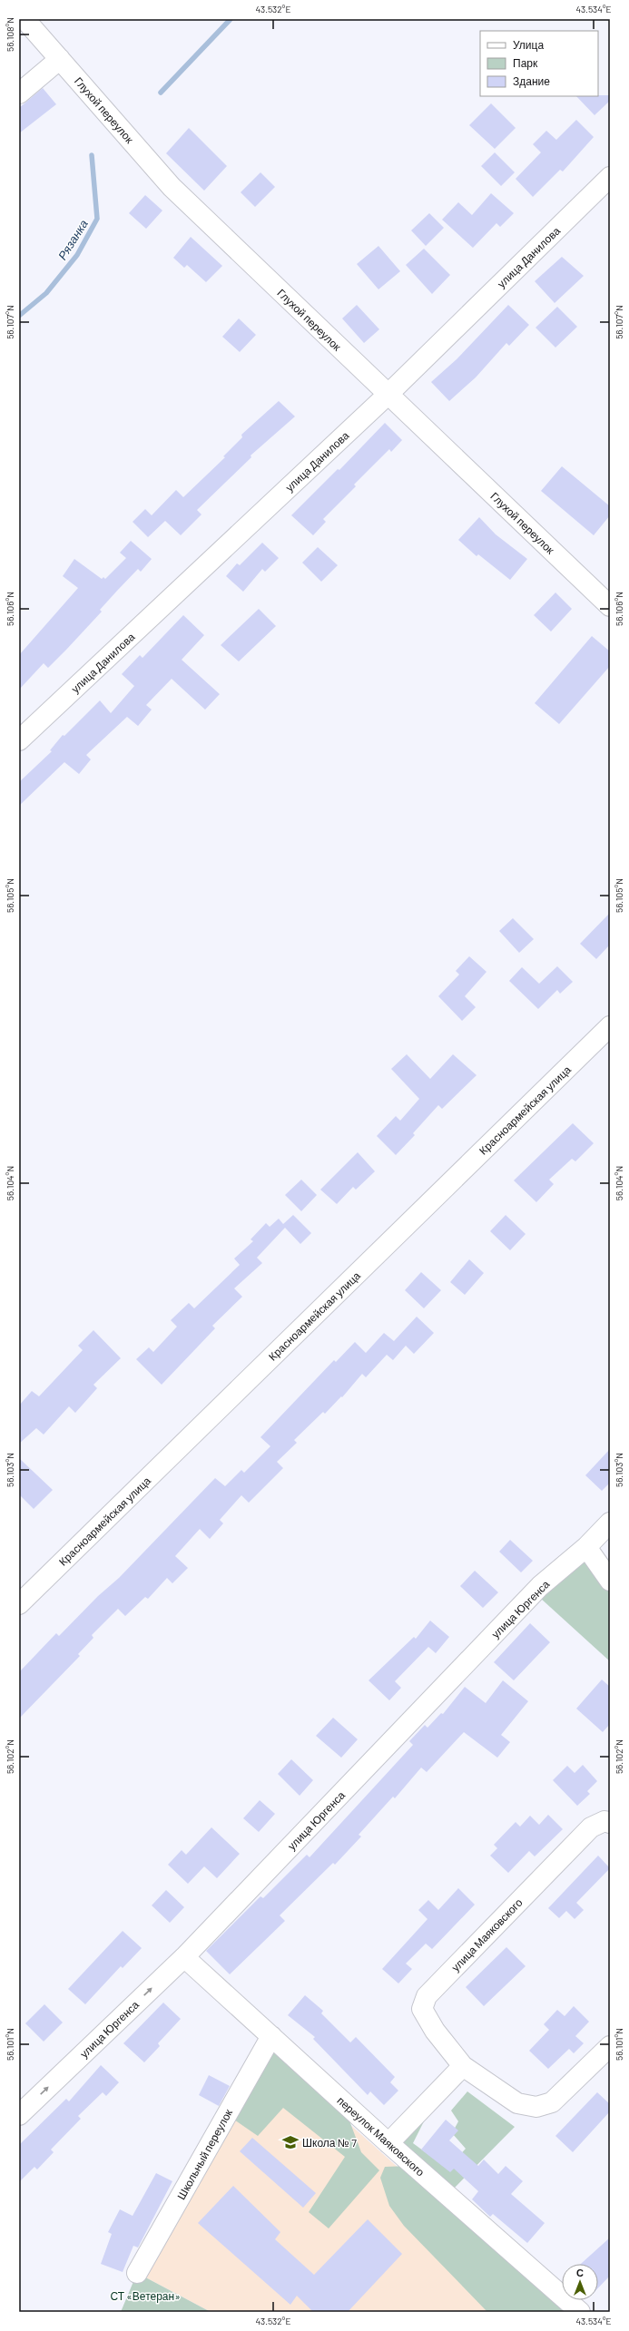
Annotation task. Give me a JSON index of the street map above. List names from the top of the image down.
{
  "streets": {
    "street": [
      "Глухой переулок",
      "улица Данилова",
      "Красноармейская улица",
      "улица Юргенса",
      "улица Маяковского",
      "переулок Маяковского",
      "Школьный переулок"
    ]
  },
  "crossings": [
    ["Глухой переулок", "улица Данилова"],
    ["улица Юргенса", "переулок Маяковского"],
    ["переулок Маяковского", "Школьный переулок"]
  ],
  "water": ["Рязанка"],
  "parks": ["СТ «Ветеран»"],
  "places": {
    "school or university": ["Школа № 7"]
  },
  "legend": ["Улица", "Парк", "Здание"],
  "north": "top",
  "coordinates": [
    "43.532°E",
    "43.534°E",
    "56.108°N",
    "56.107°N",
    "56.106°N",
    "56.105°N",
    "56.104°N",
    "56.103°N",
    "56.102°N",
    "56.101°N"
  ]
}
